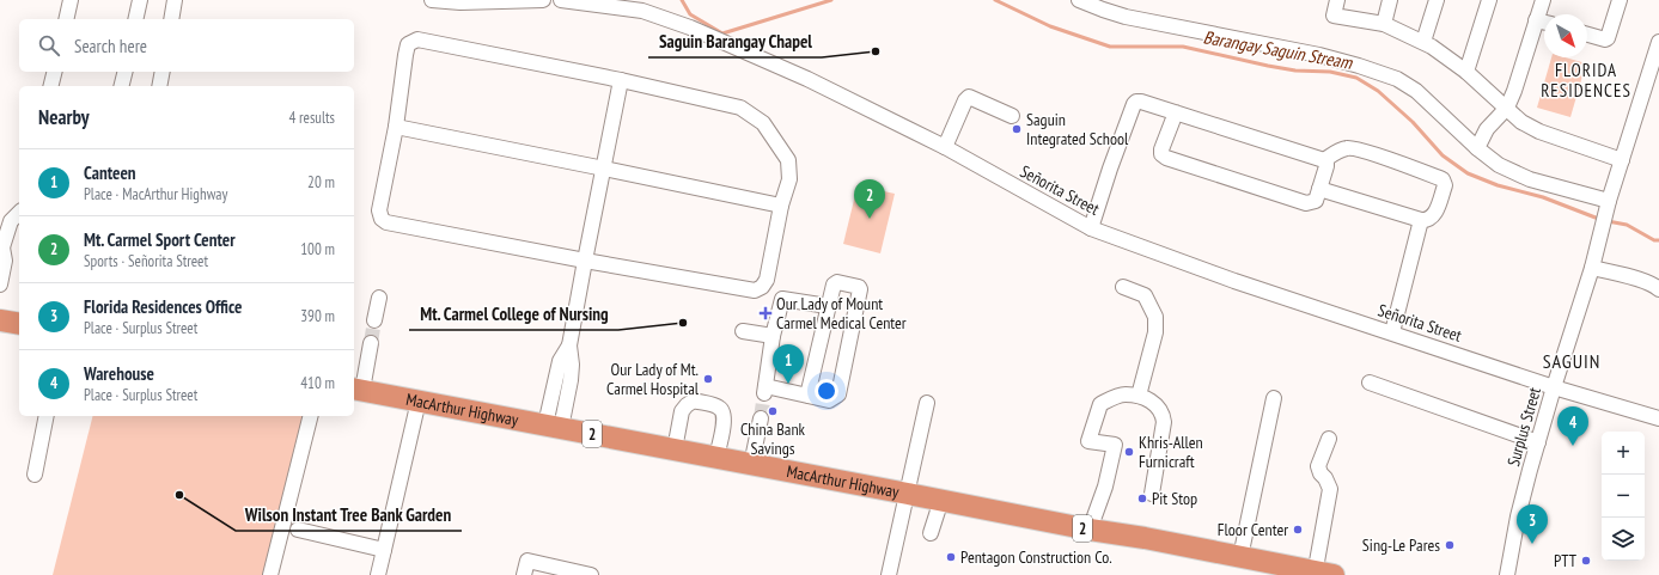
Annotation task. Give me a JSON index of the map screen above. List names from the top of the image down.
{
  "streets": {
    "highway": ["MacArthur Highway", "2"],
    "street": ["Señorita Street", "Surplus Street"]
  },
  "crossings": [
    ["Señorita Street", "Surplus Street"]
  ],
  "districts": ["FLORIDA RESIDENCES", "SAGUIN"],
  "water": ["Barangay Saguin Stream"],
  "places": {
    "other": [
      "Saguin Barangay Chapel",
      "Saguin Integrated School",
      "Mt. Carmel College of Nursing",
      "Our Lady of Mt. Carmel Hospital",
      "China Bank Savings",
      "Khris-Allen Furnicraft",
      "Wilson Instant Tree Bank Garden",
      "Pit Stop",
      "Floor Center",
      "Sing-Le Pares",
      "Pentagon Construction Co.",
      "PTT"
    ],
    "health": ["Our Lady of Mount Carmel Medical Center"]
  },
  "north": "bottom right",
  "page": {
    "search": "Search here",
    "heading": ["Nearby", "4 results"],
    "list": [
      {
        "mark": "1",
        "name": "Canteen",
        "note": "Place · MacArthur Highway",
        "value": "20 m"
      },
      {
        "mark": "2",
        "name": "Mt. Carmel Sport Center",
        "note": "Sports · Señorita Street",
        "value": "100 m"
      },
      {
        "mark": "3",
        "name": "Florida Residences Office",
        "note": "Place · Surplus Street",
        "value": "390 m"
      },
      {
        "mark": "4",
        "name": "Warehouse",
        "note": "Place · Surplus Street",
        "value": "410 m"
      }
    ],
    "pins": [
      "2",
      "1",
      "4",
      "3"
    ],
    "map_buttons": ["+", "−"]
  }
}
